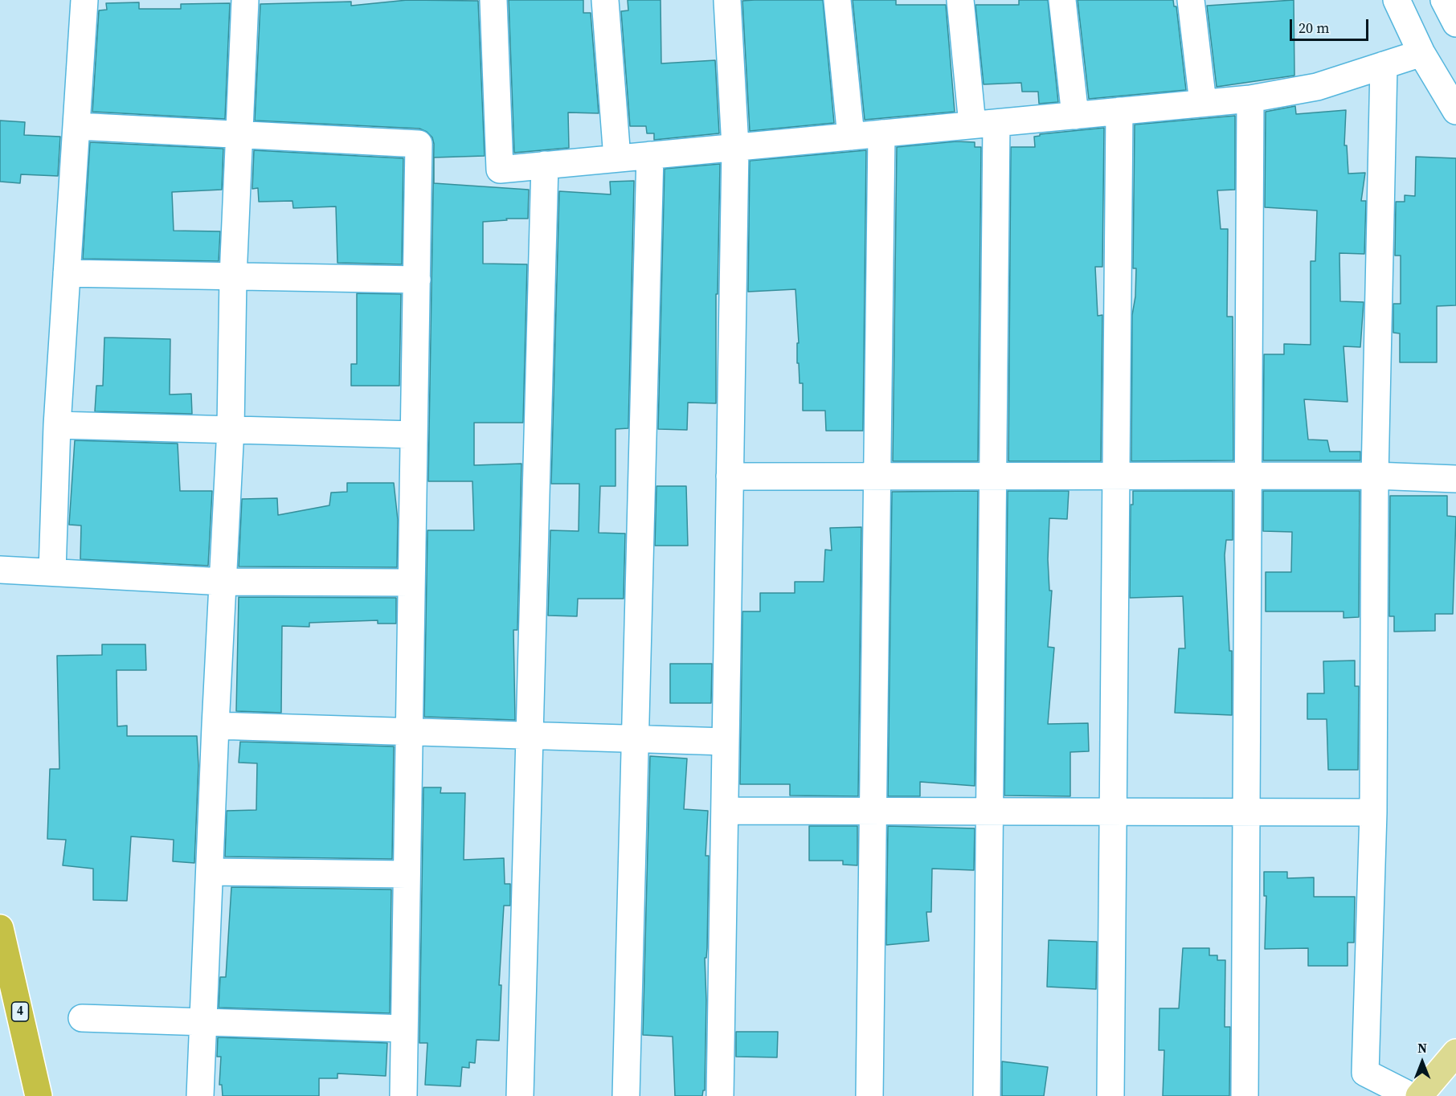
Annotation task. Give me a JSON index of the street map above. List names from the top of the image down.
{
  "streets": {
    "highway": ["4"]
  },
  "scale_bar": "20 m",
  "north": "top"
}
